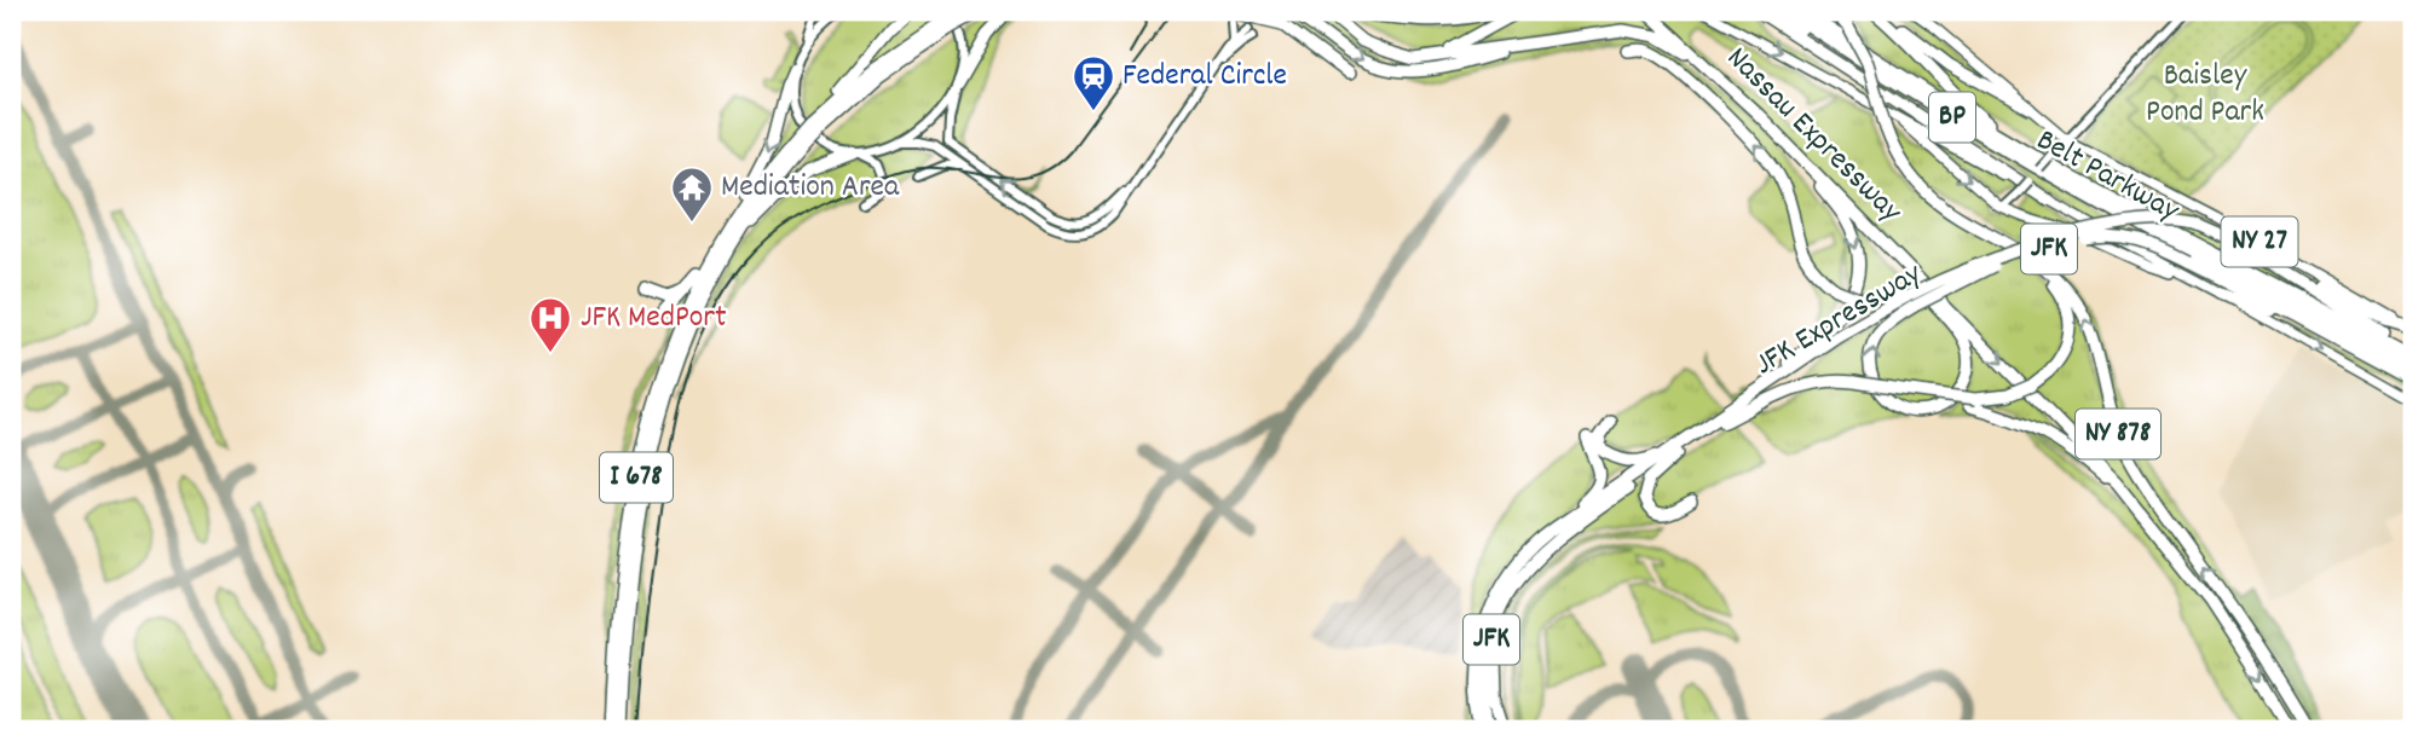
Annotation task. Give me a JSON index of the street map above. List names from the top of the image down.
{
  "streets": {
    "highway": [
      "BP",
      "Nassau Expressway",
      "Belt Parkway",
      "JFK",
      "JFK Expressway",
      "NY 878",
      "I 678"
    ],
    "main road": ["NY 27"]
  },
  "parks": ["Baisley Pond Park"],
  "places": {
    "station": ["Federal Circle"],
    "temple": ["Mediation Area"],
    "hospital": ["JFK MedPort"]
  }
}
